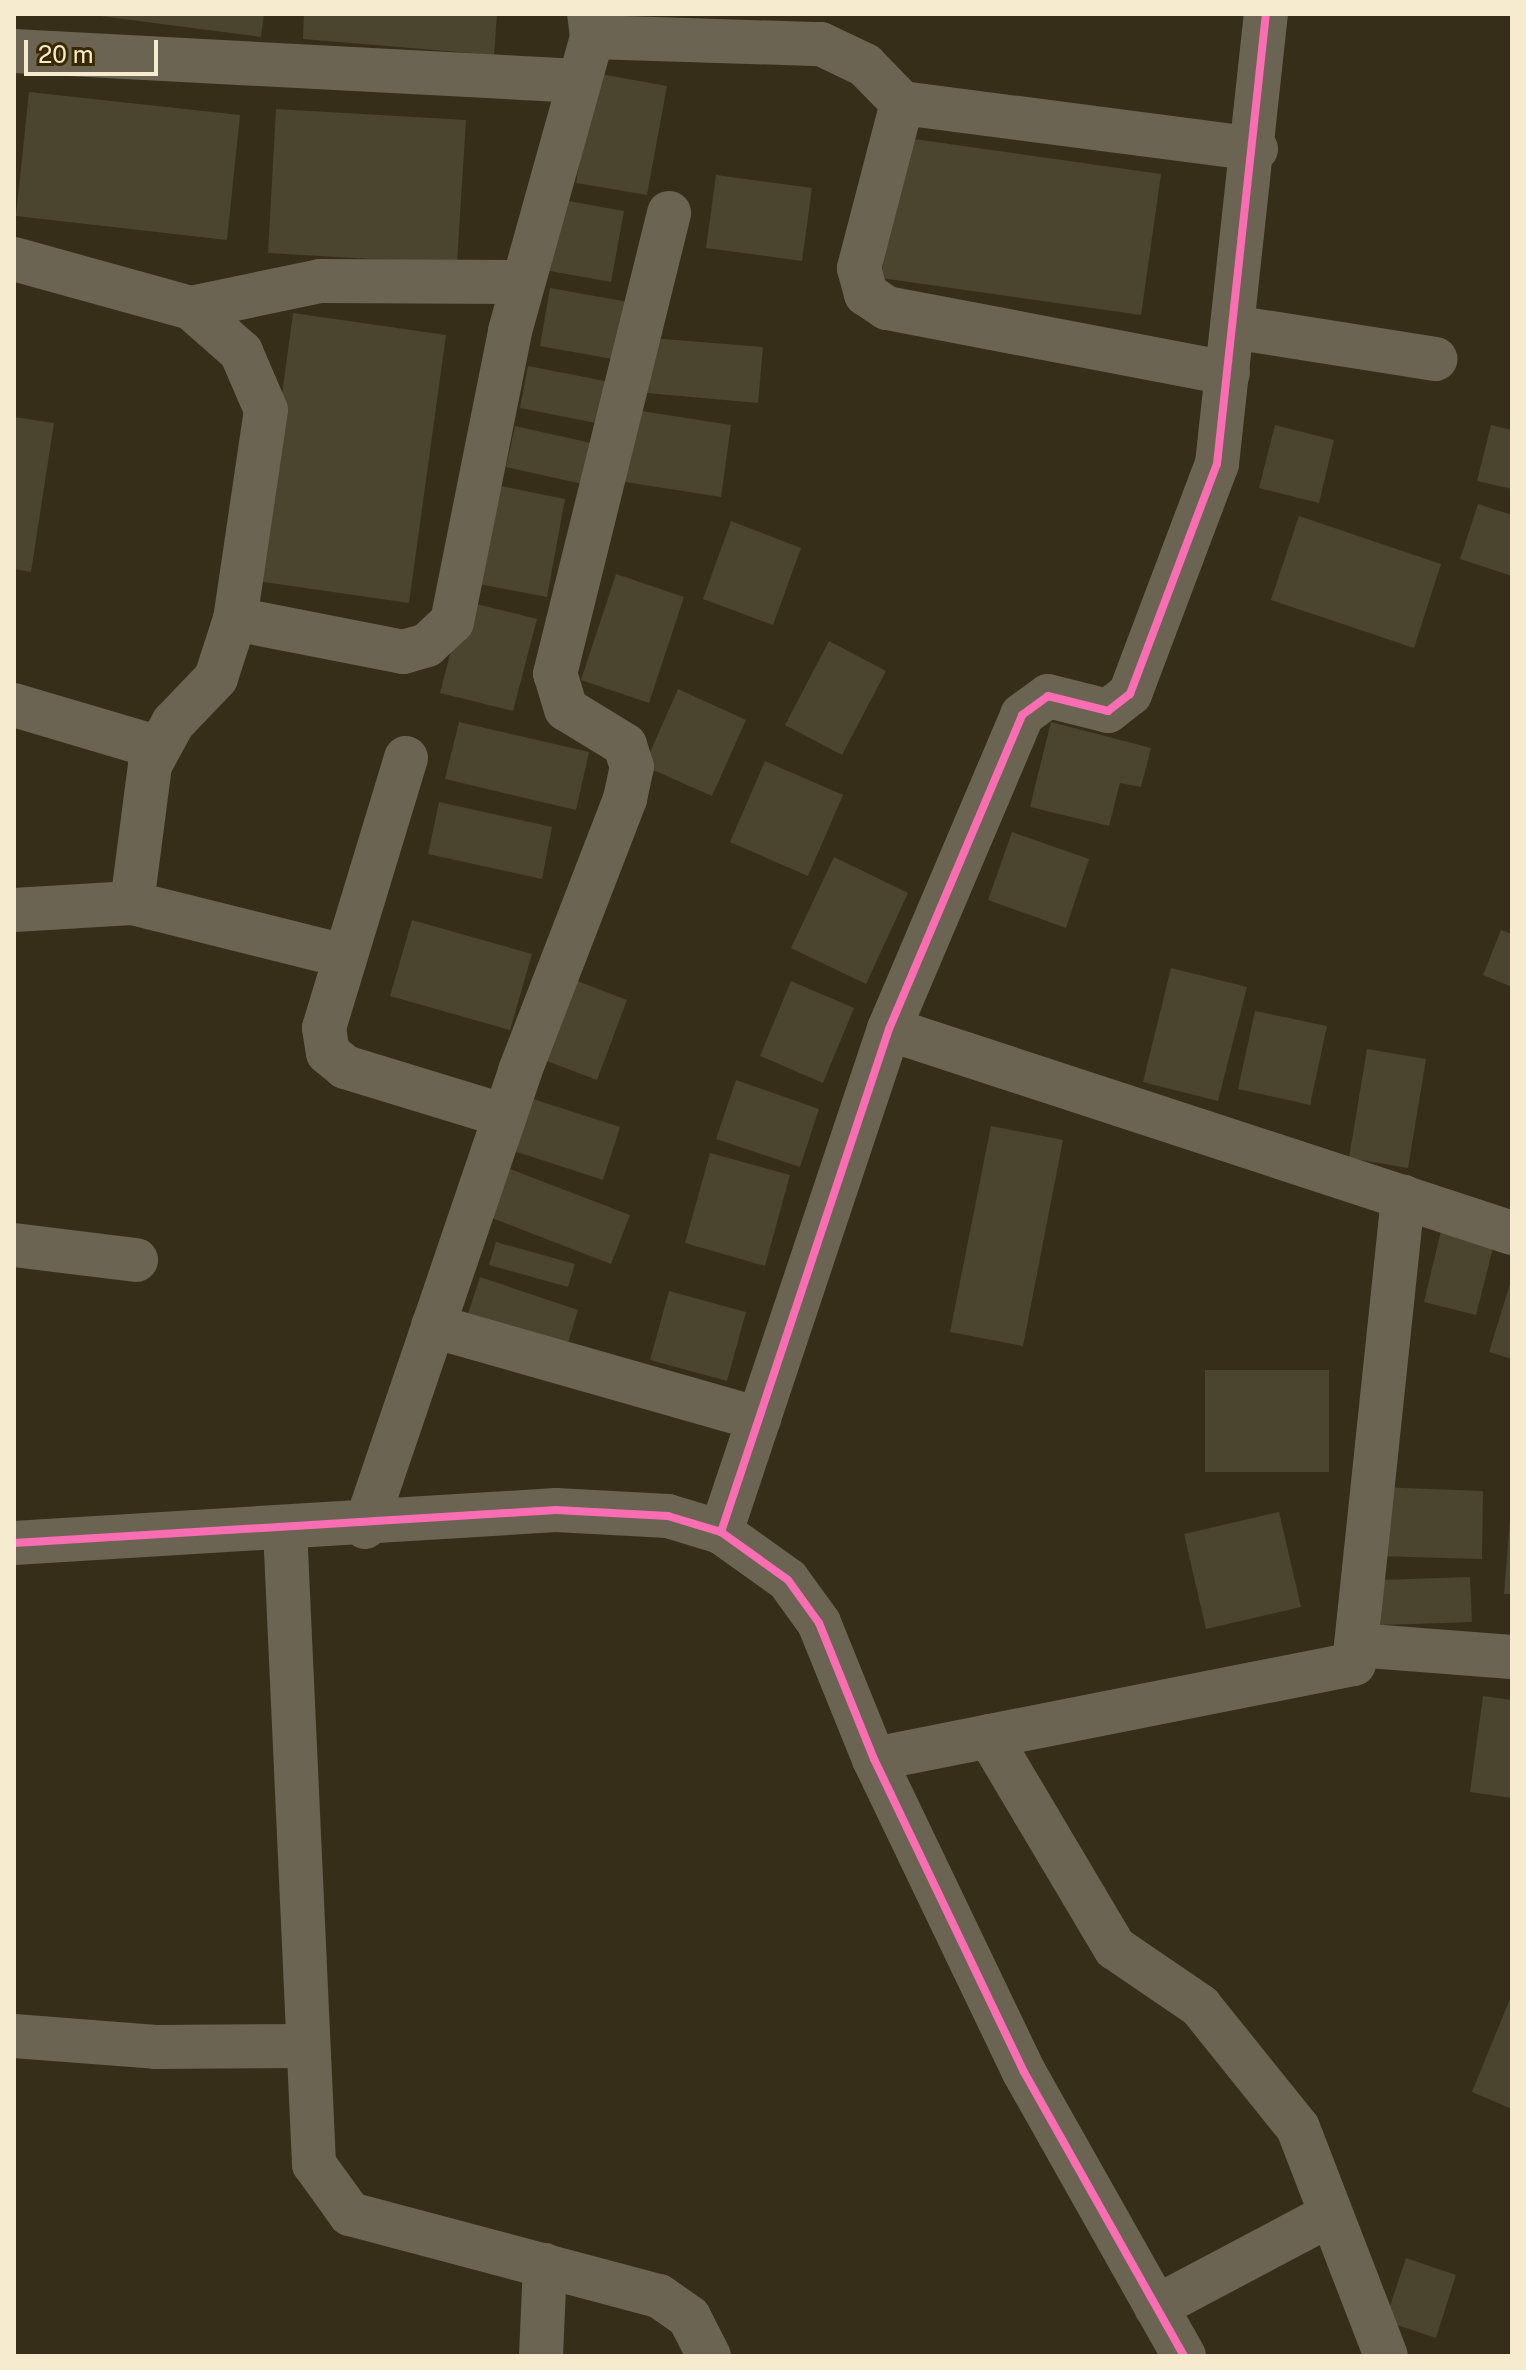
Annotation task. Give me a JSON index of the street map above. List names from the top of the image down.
{
  "scale_bar": "20 m"
}
